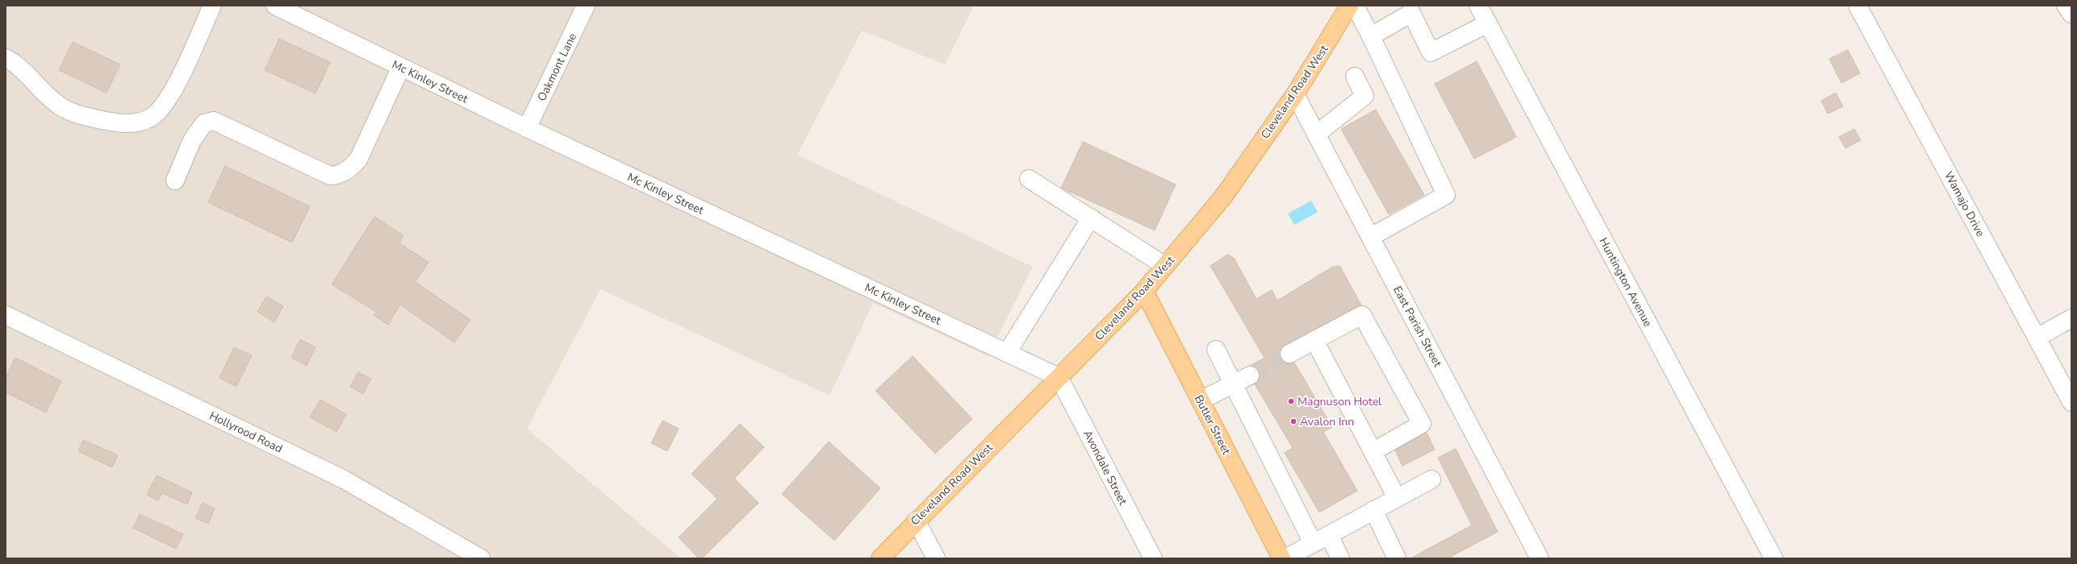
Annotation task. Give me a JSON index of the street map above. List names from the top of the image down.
{
  "streets": {
    "main road": ["Cleveland Road West", "Butler Street"],
    "street": [
      "Oakmont Lane",
      "Mc Kinley Street",
      "Wamajo Drive",
      "Huntington Avenue",
      "East Parish Street",
      "Hollyrood Road",
      "Avondale Street"
    ]
  },
  "crossings": [
    ["Oakmont Lane", "Mc Kinley Street"],
    ["Mc Kinley Street", "Cleveland Road West"],
    ["Mc Kinley Street", "Avondale Street"],
    ["Cleveland Road West", "East Parish Street"],
    ["Cleveland Road West", "Butler Street"],
    ["Cleveland Road West", "Avondale Street"]
  ],
  "places": ["Magnuson Hotel", "Avalon Inn"]
}
